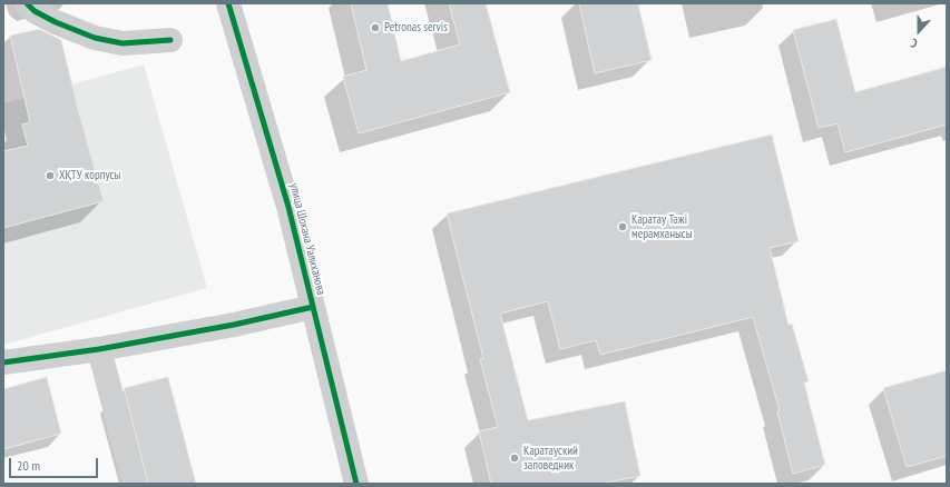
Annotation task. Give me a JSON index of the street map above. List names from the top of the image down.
{
  "streets": {
    "street": ["улица Шокана Уалиханова"]
  },
  "places": [
    "Petronas servis",
    "ХҚТУ корпусы",
    "Каратау Тәжі мерамханысы",
    "Каратауский заповедник"
  ],
  "scale_bar": "20 m",
  "north": "bottom"
}
